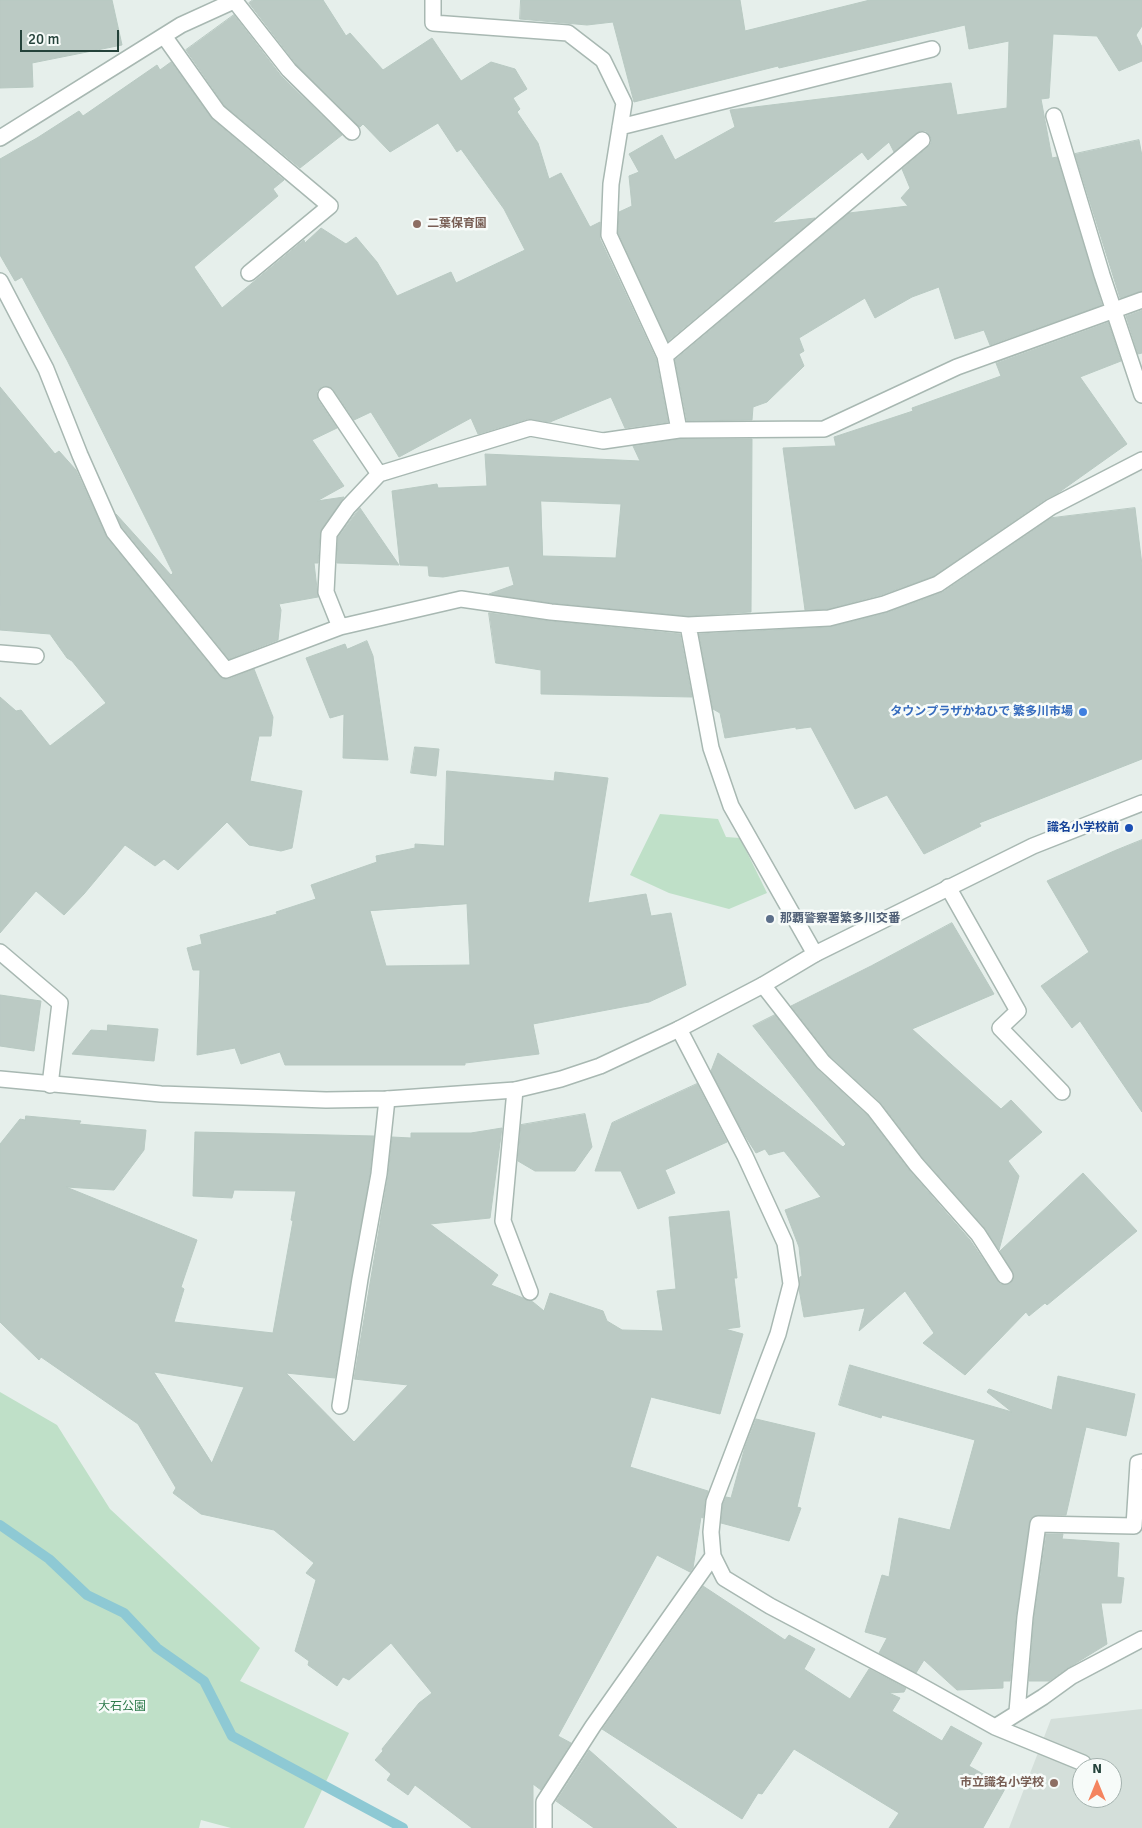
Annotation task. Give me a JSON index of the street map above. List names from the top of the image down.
{
  "parks": ["大石公園"],
  "places": [
    "二葉保育園",
    "タウンプラザかねひで 繁多川市場",
    "識名小学校前",
    "那覇警察署繁多川交番",
    "市立識名小学校"
  ],
  "scale_bar": "20 m",
  "north": "top"
}
